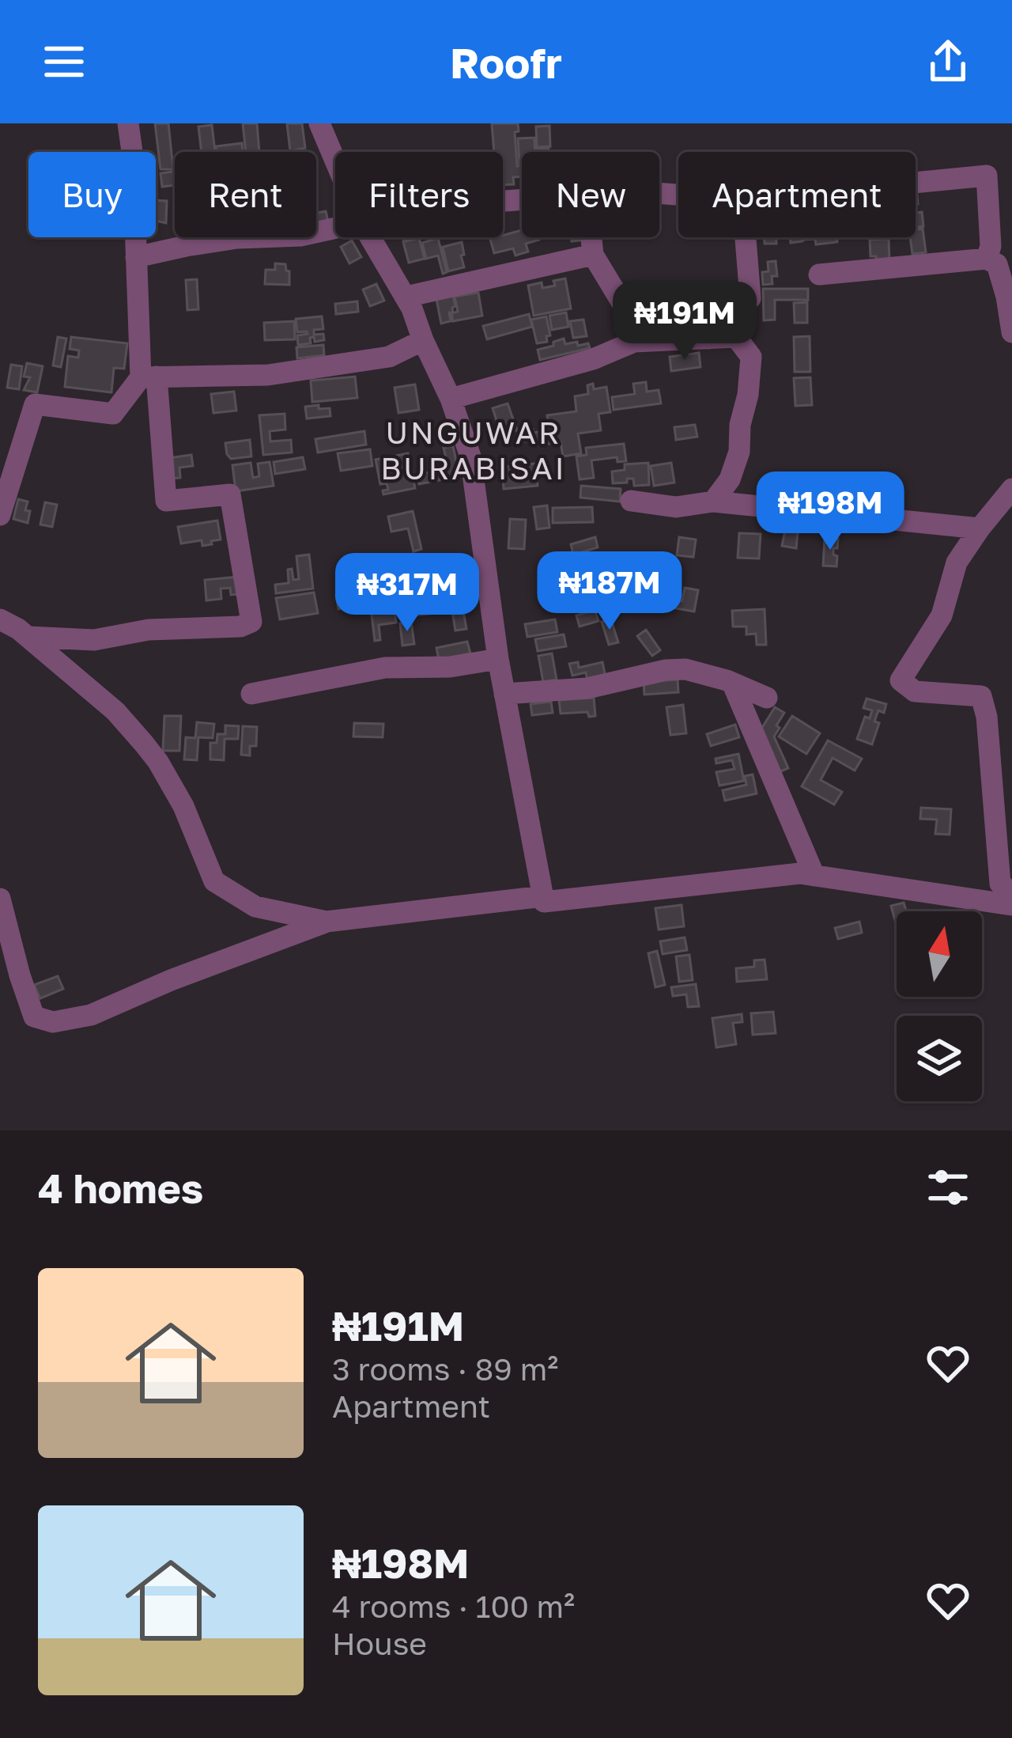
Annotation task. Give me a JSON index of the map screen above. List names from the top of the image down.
{
  "districts": ["UNGUWAR BURABISAI"],
  "north": "top",
  "page": {
    "header": "Roofr",
    "chip": [
      "Buy",
      "Rent",
      "Filters",
      "New",
      "Apartment"
    ],
    "price": [
      "₦191M",
      "₦198M",
      "₦187M",
      "₦317M"
    ],
    "heading": "4 homes",
    "list": [
      {
        "name": "₦191M",
        "note": "3 rooms · 89 m² · Apartment"
      },
      {
        "name": "₦198M",
        "note": "4 rooms · 100 m² · House"
      }
    ]
  }
}
